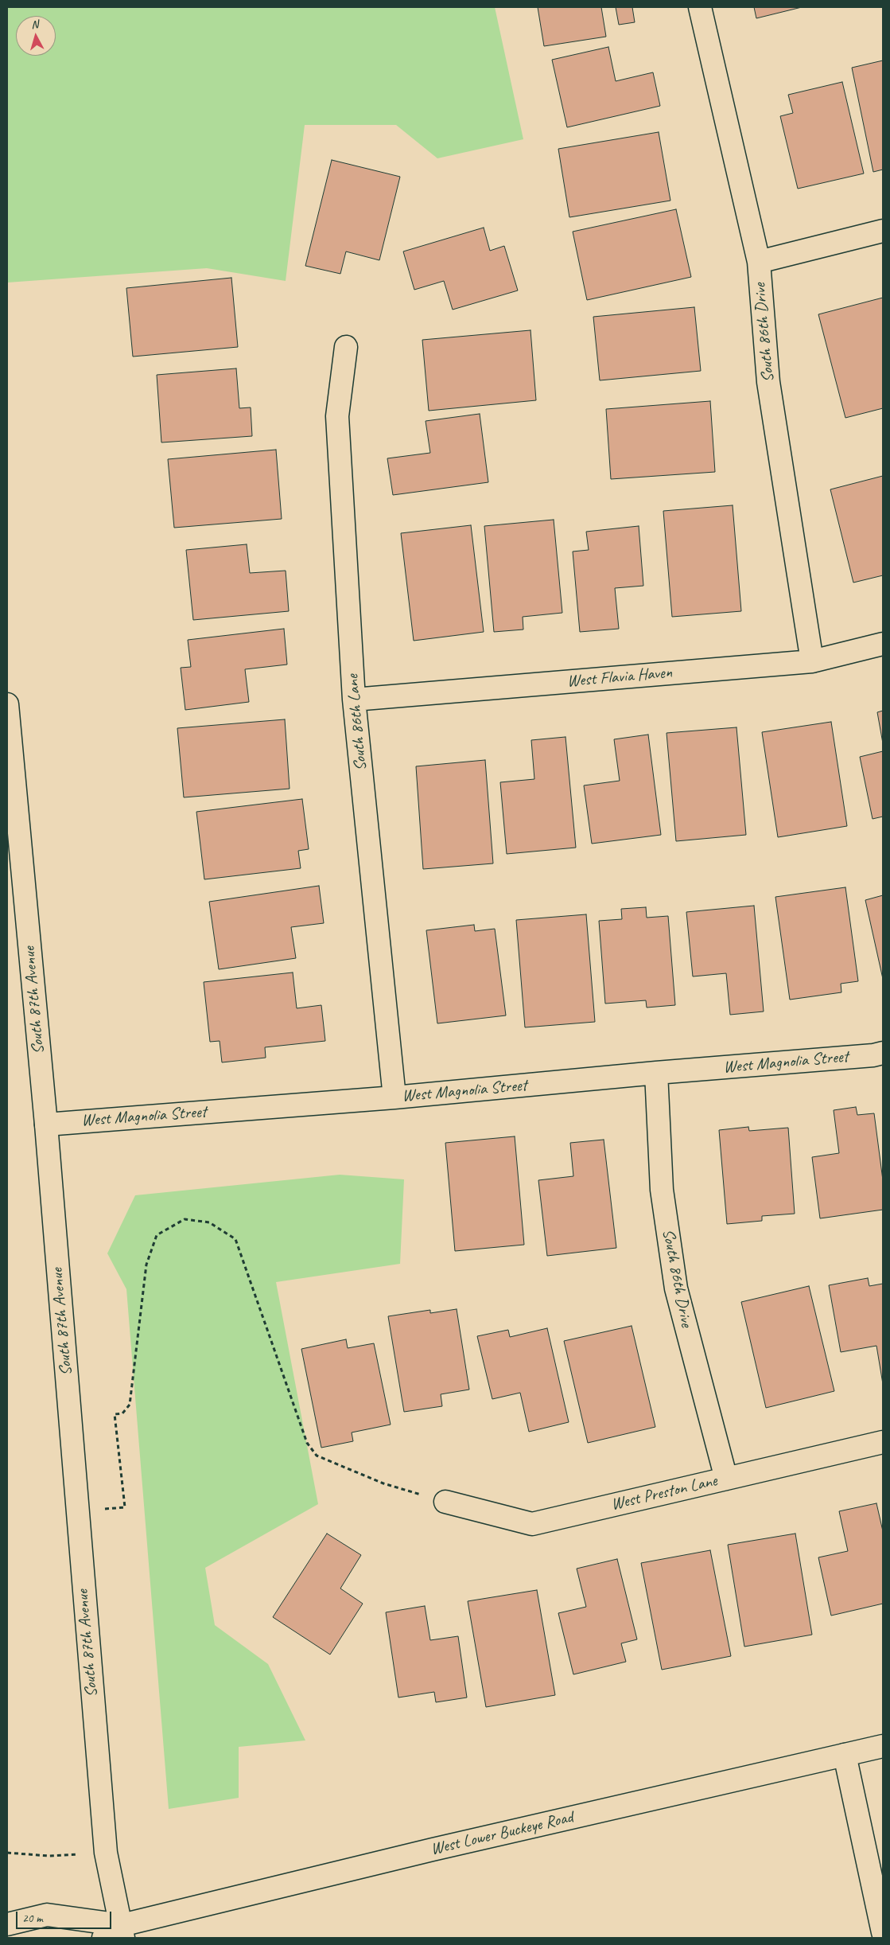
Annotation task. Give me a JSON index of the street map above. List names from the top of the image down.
{
  "streets": {
    "street": [
      "South 86th Drive",
      "West Flavia Haven",
      "South 86th Lane",
      "South 87th Avenue",
      "West Magnolia Street",
      "West Preston Lane",
      "West Lower Buckeye Road"
    ]
  },
  "crossings": [
    ["South 86th Drive", "West Flavia Haven"],
    ["South 86th Drive", "West Magnolia Street"],
    ["South 86th Drive", "West Preston Lane"],
    ["West Flavia Haven", "South 86th Lane"],
    ["South 86th Lane", "West Magnolia Street"],
    ["South 87th Avenue", "West Magnolia Street"],
    ["South 87th Avenue", "West Lower Buckeye Road"]
  ],
  "scale_bar": "20 m",
  "north": "top"
}
